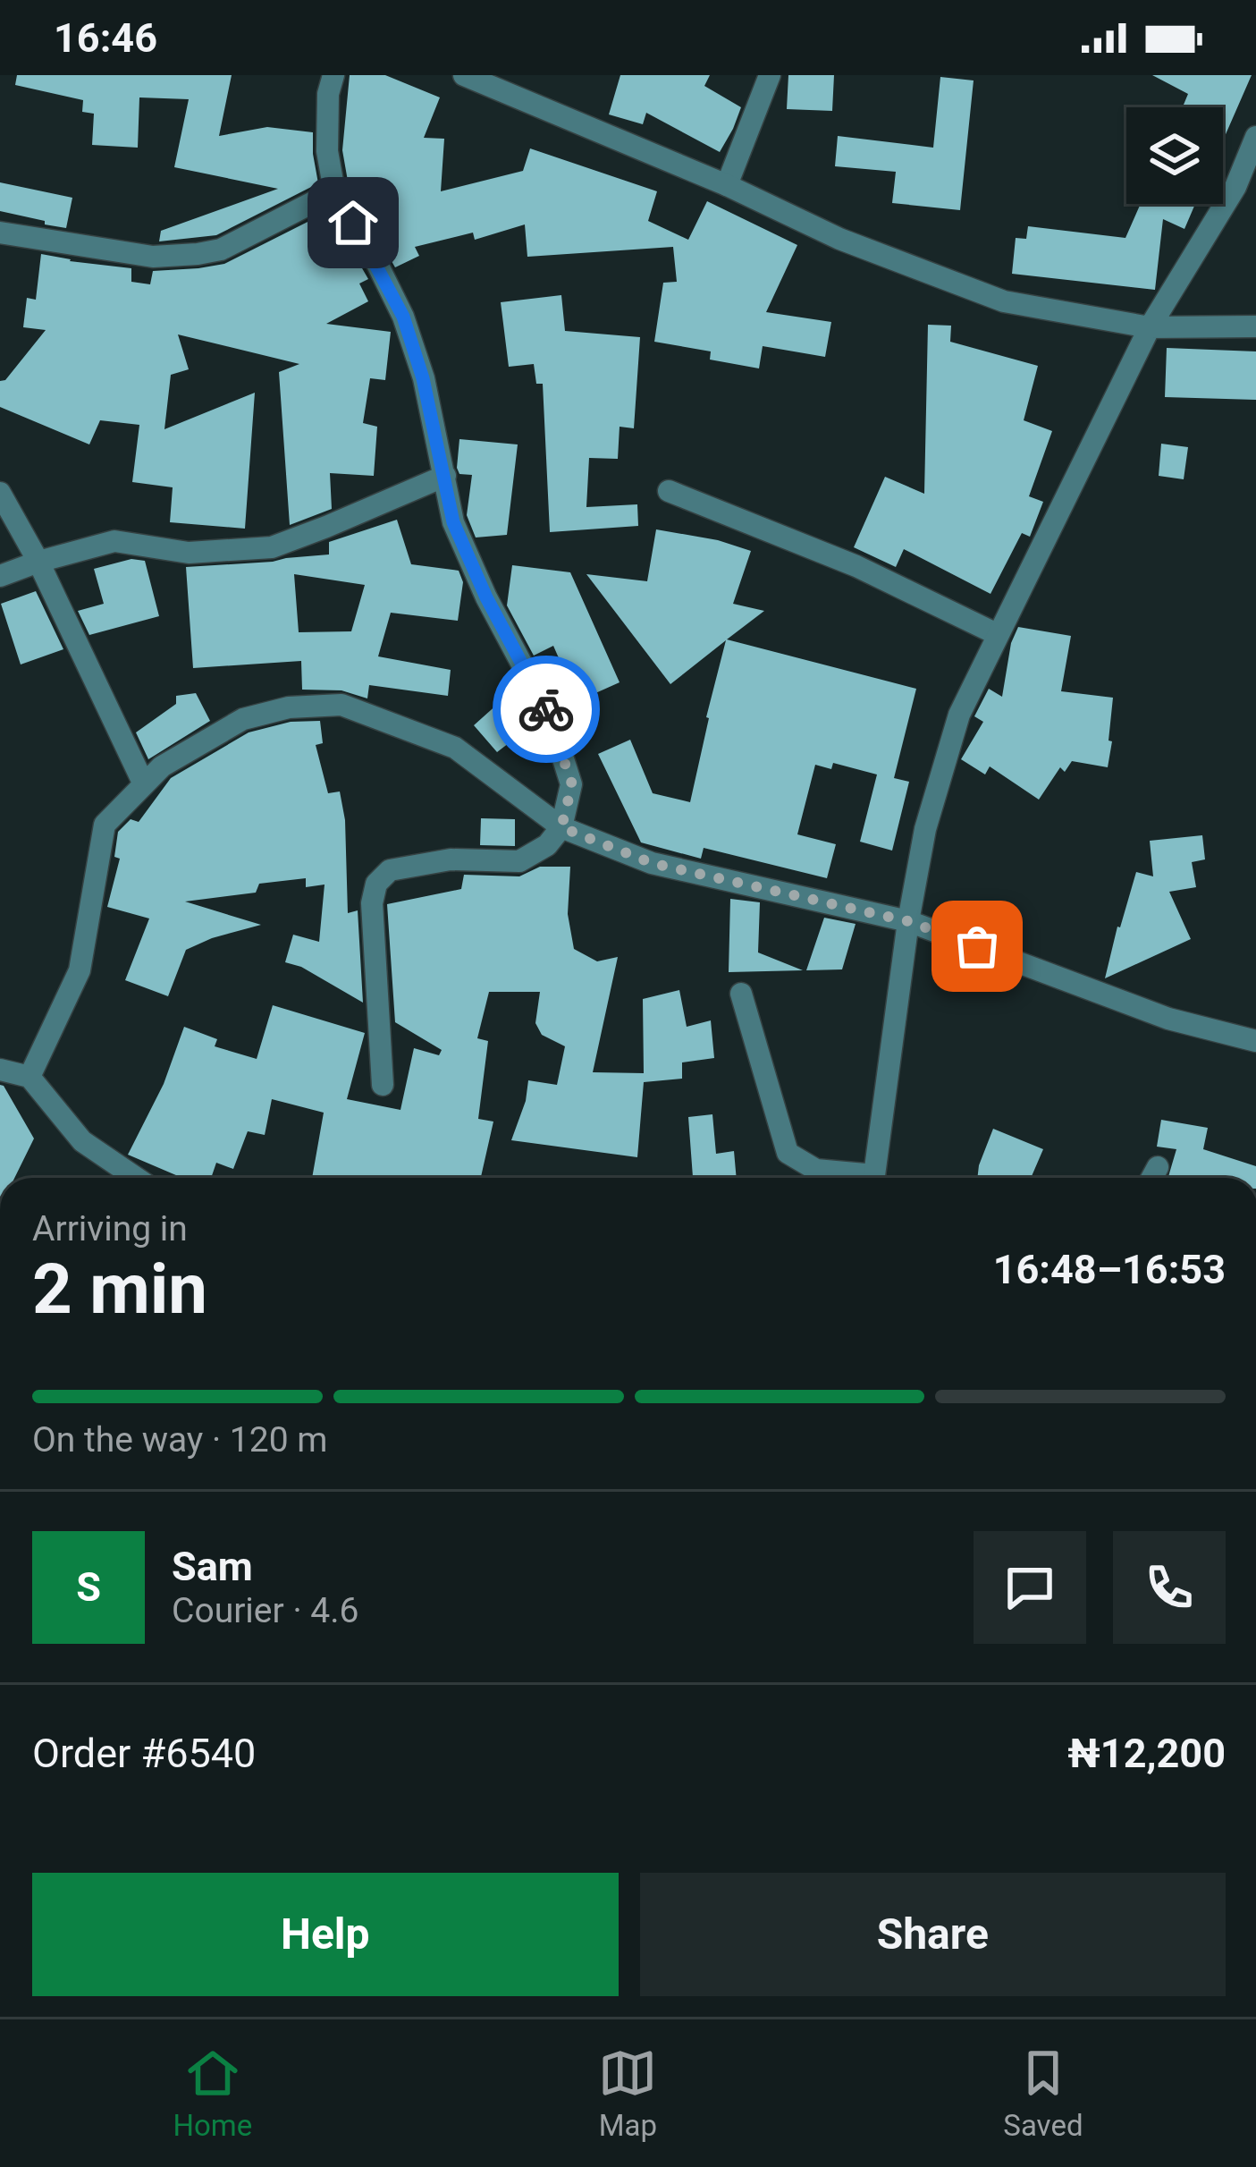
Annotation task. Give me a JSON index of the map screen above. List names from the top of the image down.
{
  "page": {
    "status": "16:46",
    "heading": ["2 min", "Arriving in", "16:48–16:53"],
    "panel": [
      "Sam",
      "Courier · 4.6",
      "Order #6540",
      "₦12,200"
    ],
    "bar": "On the way · 120 m",
    "round": "S",
    "buttons": ["Help", "Share"],
    "tabs": ["Home", "Map", "Saved"]
  }
}
